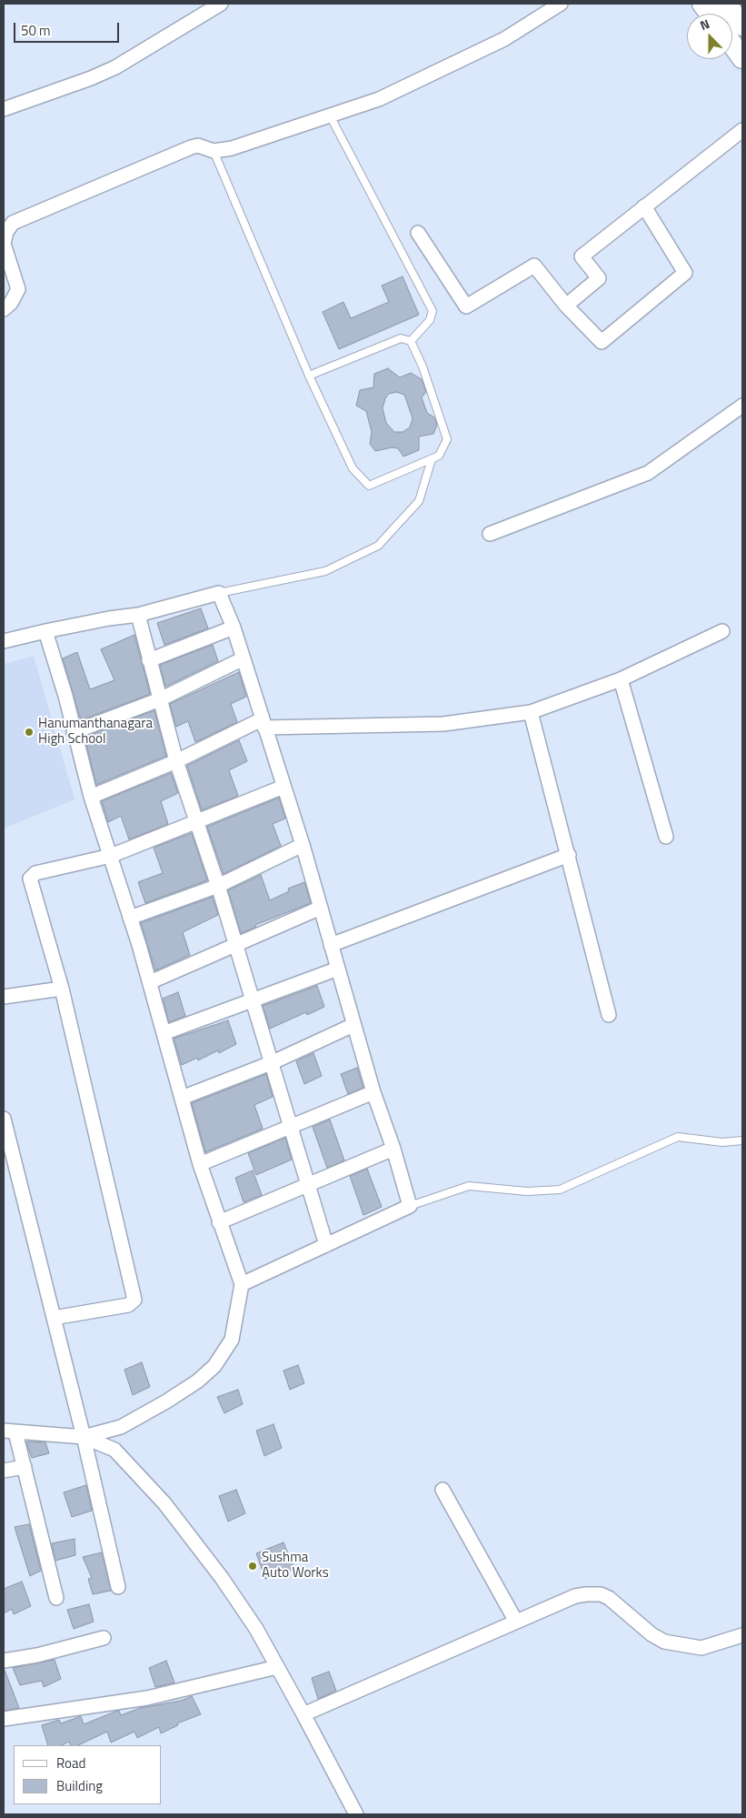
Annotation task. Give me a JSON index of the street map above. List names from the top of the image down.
{
  "places": ["Hanumanthanagara High School", "Sushma Auto Works"],
  "legend": ["Road", "Building"],
  "scale_bar": "50 m",
  "north": "top"
}
